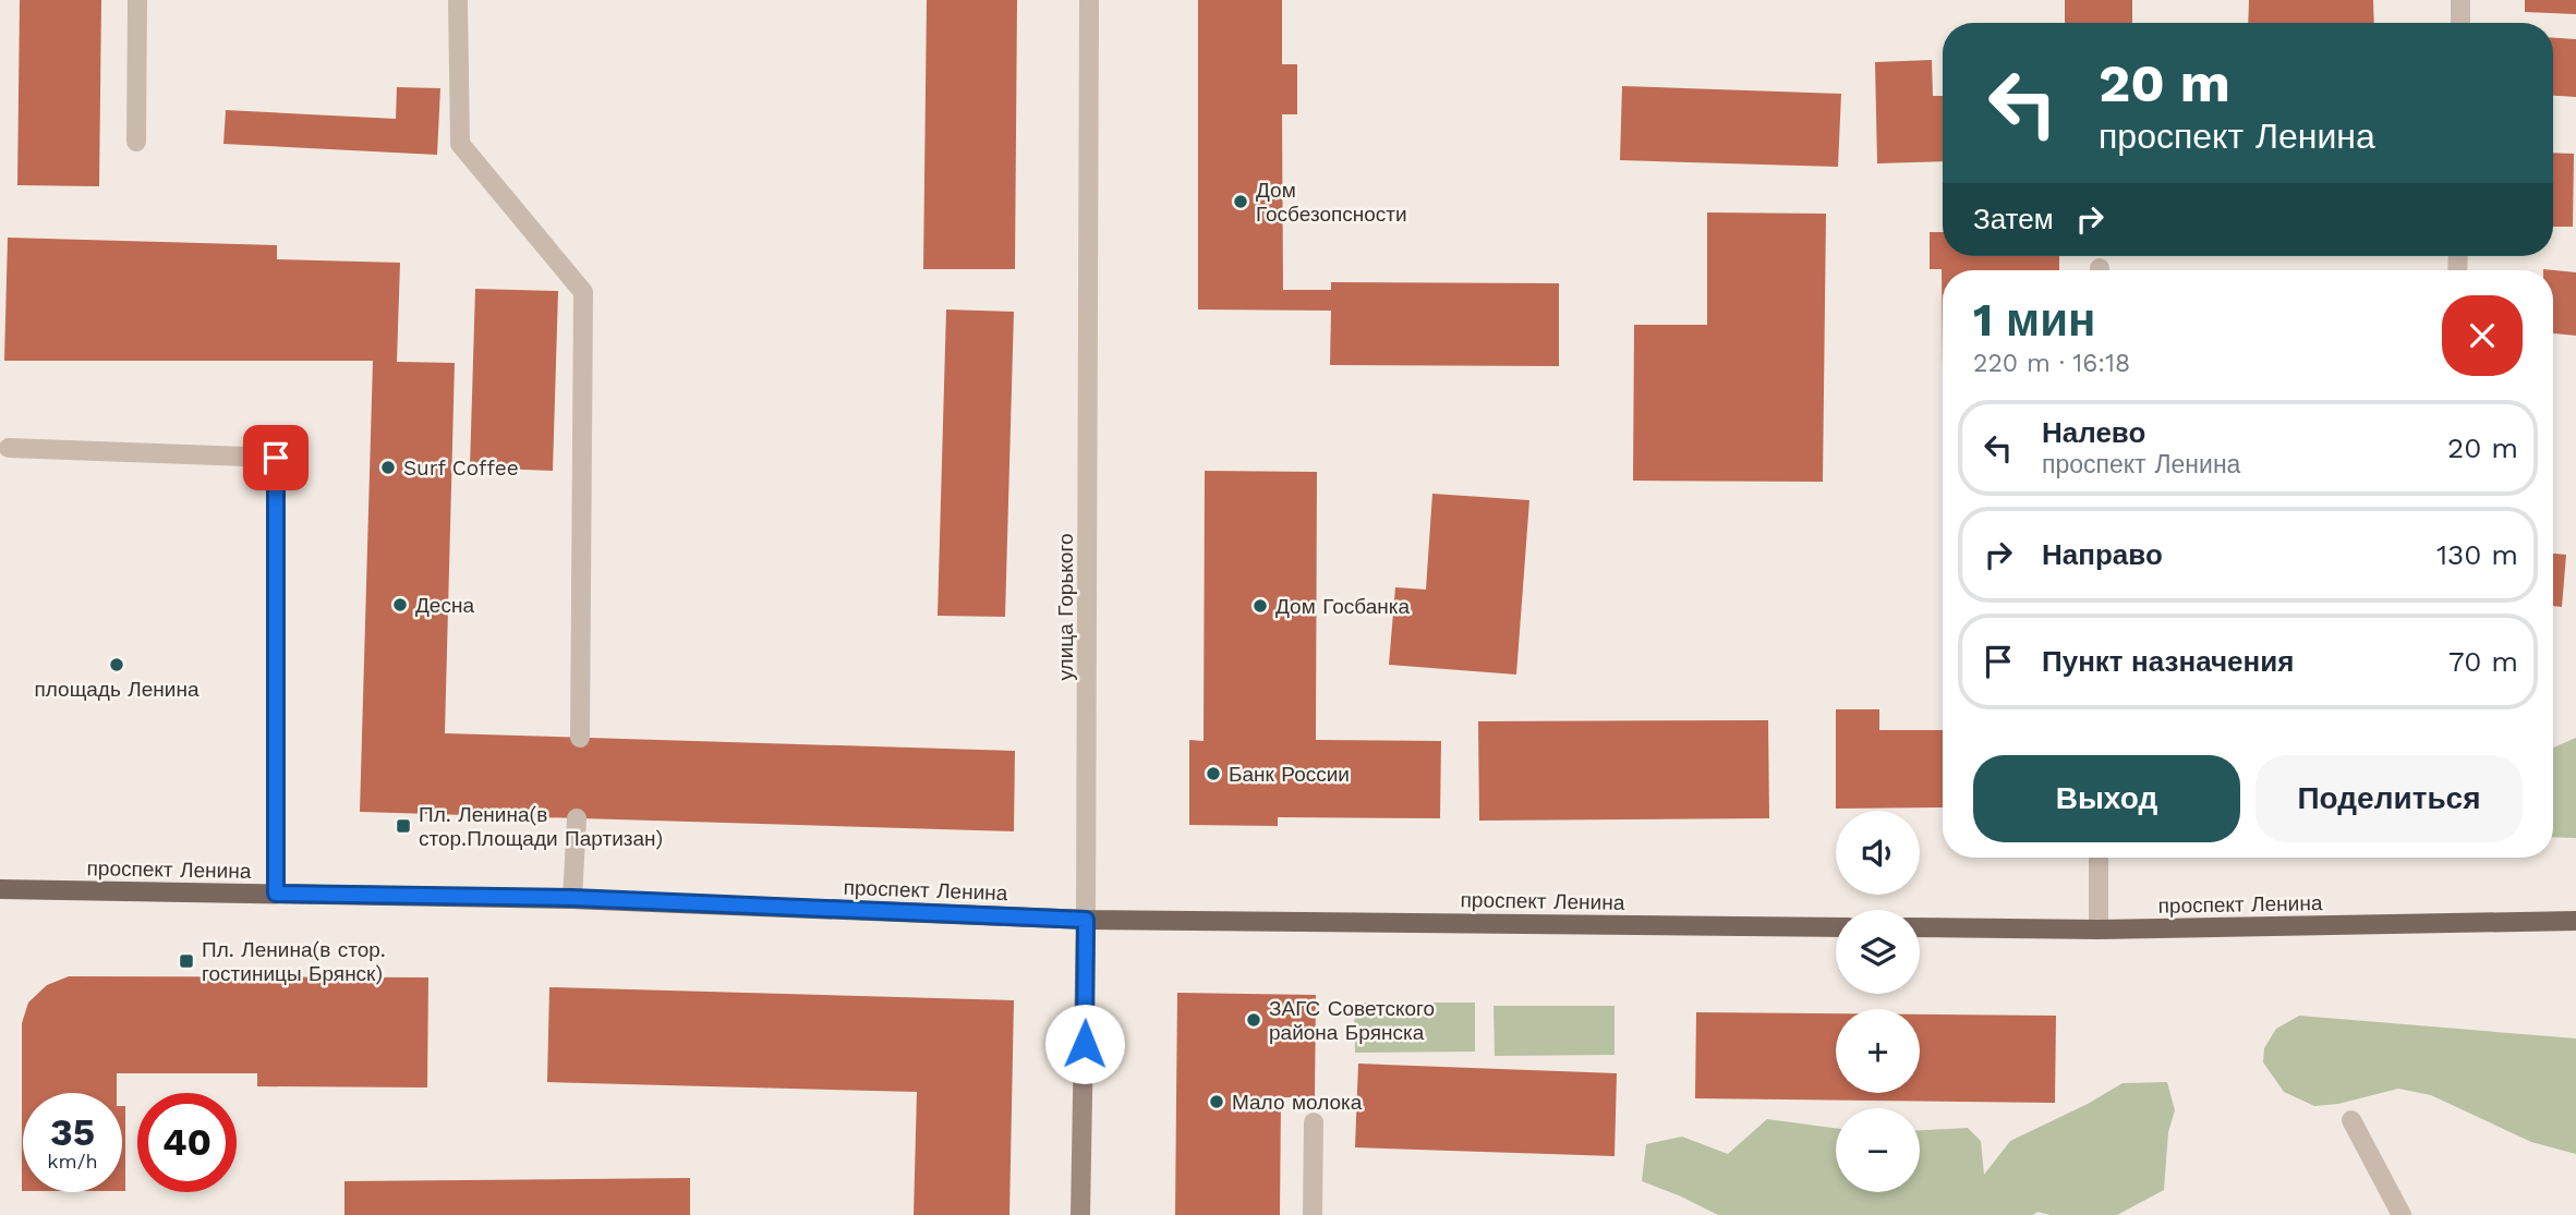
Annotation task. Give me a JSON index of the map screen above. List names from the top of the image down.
{
  "streets": {
    "main road": ["проспект Ленина"],
    "street": ["улица Горького"]
  },
  "crossings": [
    ["улица Горького", "проспект Ленина"]
  ],
  "places": {
    "other": [
      "Дом Госбезопсности",
      "Surf Coffee",
      "Десна",
      "Дом Госбанка",
      "площадь Ленина",
      "Банк России",
      "ЗАГС Советского района Брянска",
      "Мало молока"
    ],
    "transit": ["Пл. Ленина(в стор.Площади Партизан)", "Пл. Ленина(в стор. гостиницы Брянск)"]
  },
  "page": {
    "turn": ["20 m", "проспект Ленина"],
    "then": "Затем",
    "heading": ["1 мин", "220 m · 16:18"],
    "list": [
      {
        "name": "Налево",
        "note": "проспект Ленина",
        "value": "20 m"
      },
      {
        "name": "Направо",
        "value": "130 m"
      },
      {
        "name": "Пункт назначения",
        "value": "70 m"
      }
    ],
    "buttons": ["Выход", "Поделиться"],
    "map_buttons": ["+", "−"],
    "speed": "35 km/h",
    "limit": "40"
  }
}
